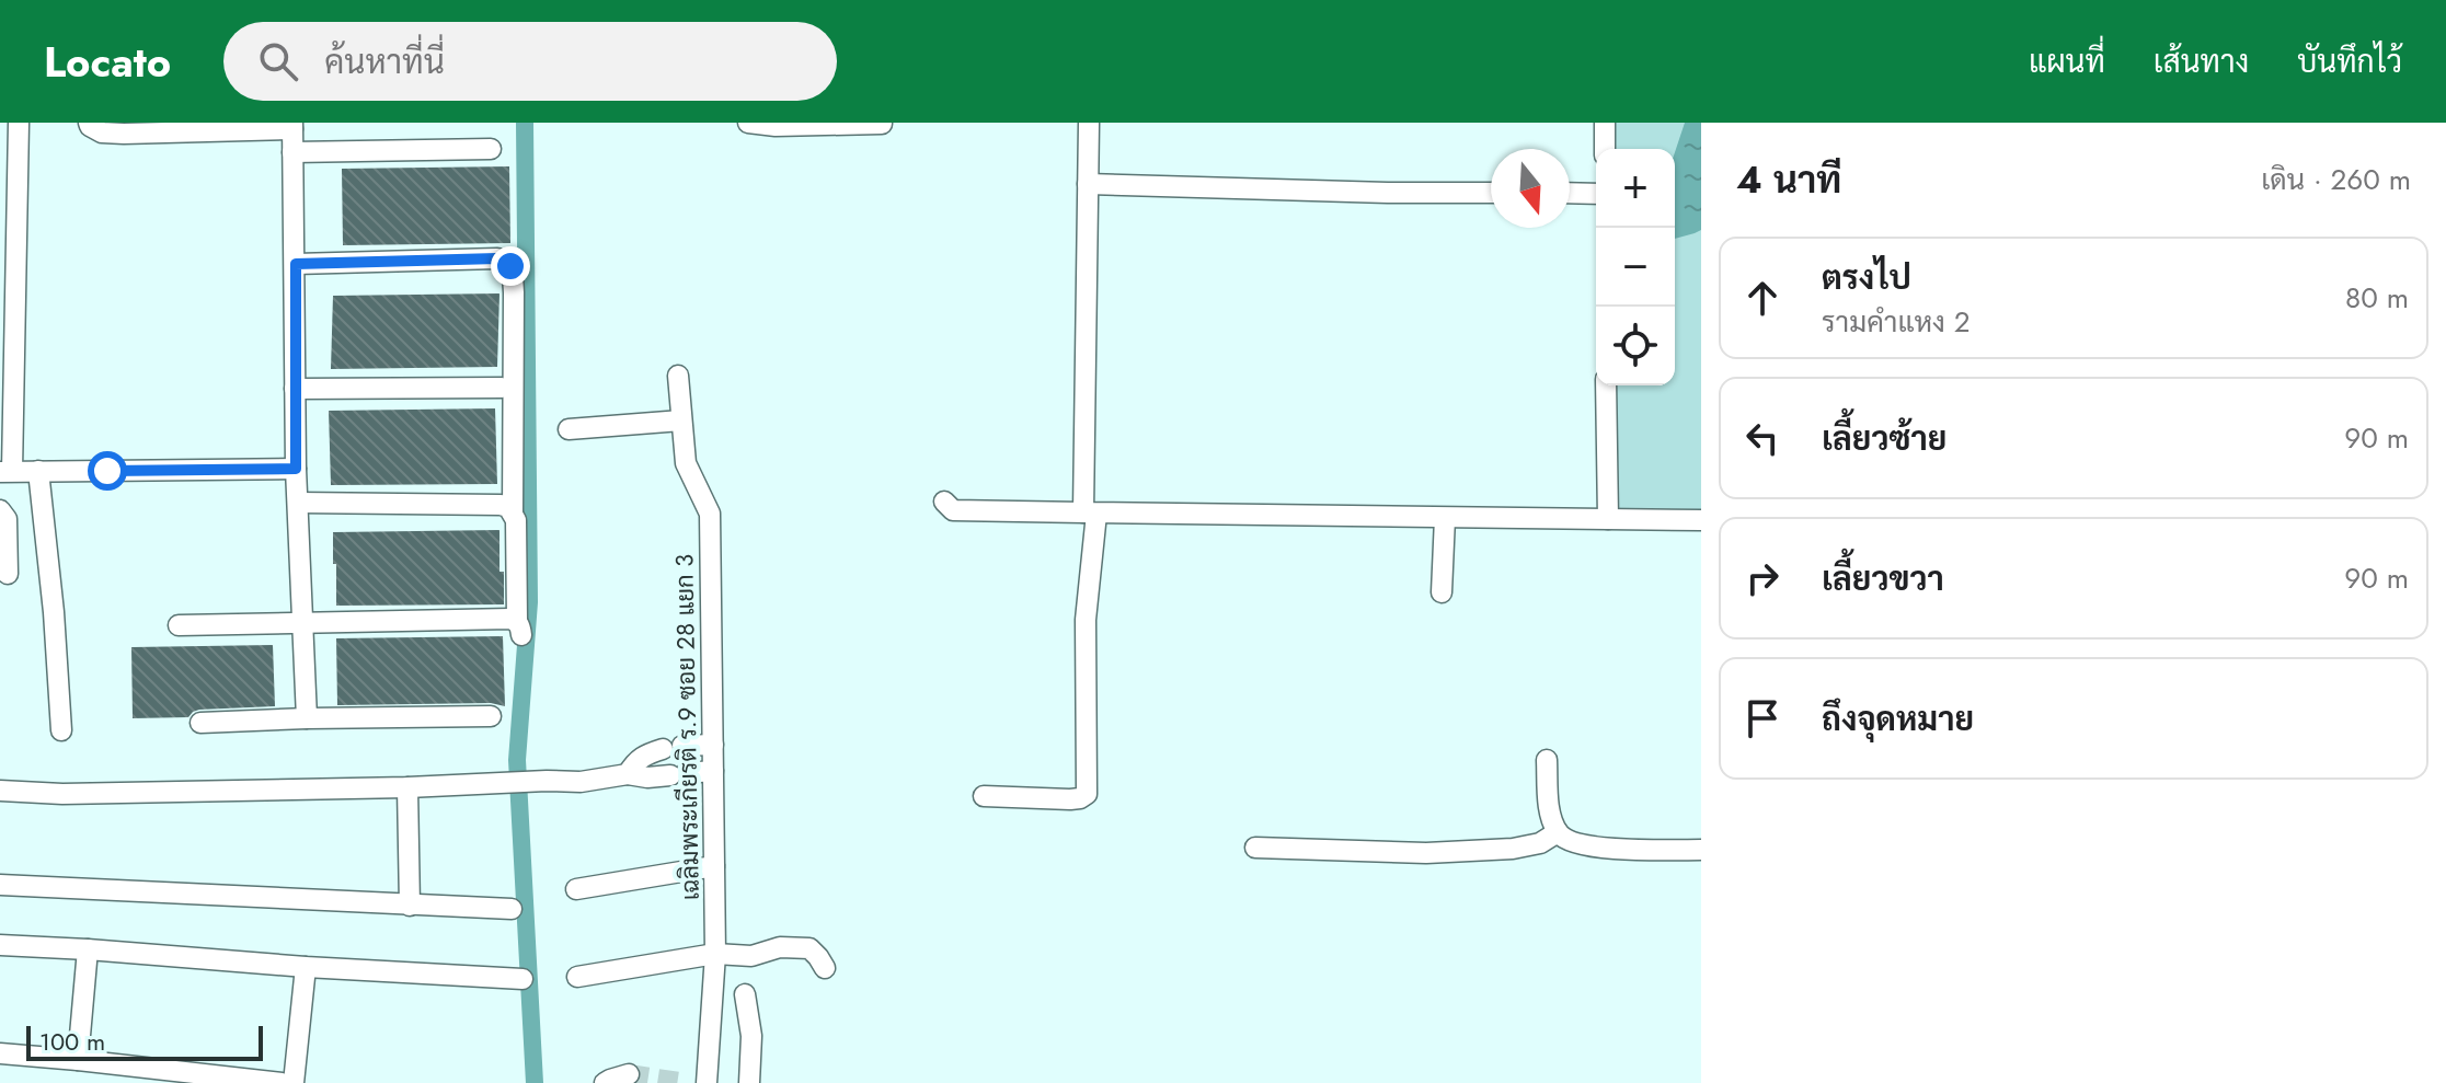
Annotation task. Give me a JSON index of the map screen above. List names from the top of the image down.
{
  "streets": {
    "street": ["เฉลิมพระเกียรติ ร.9 ซอย 28 แยก 3"]
  },
  "scale_bar": "100 m",
  "north": "bottom",
  "page": {
    "header": "Locato",
    "search": "ค้นหาที่นี่",
    "nav": ["แผนที่", "เส้นทาง", "บันทึกไว้"],
    "heading": ["4 นาที", "เดิน · 260 m"],
    "map_buttons": ["+", "−"],
    "list": [
      ["ตรงไป", "รามคำแหง 2", "80 m"],
      ["เลี้ยวซ้าย", "90 m"],
      ["เลี้ยวขวา", "90 m"],
      "ถึงจุดหมาย"
    ],
    "scale": "100 m"
  }
}
